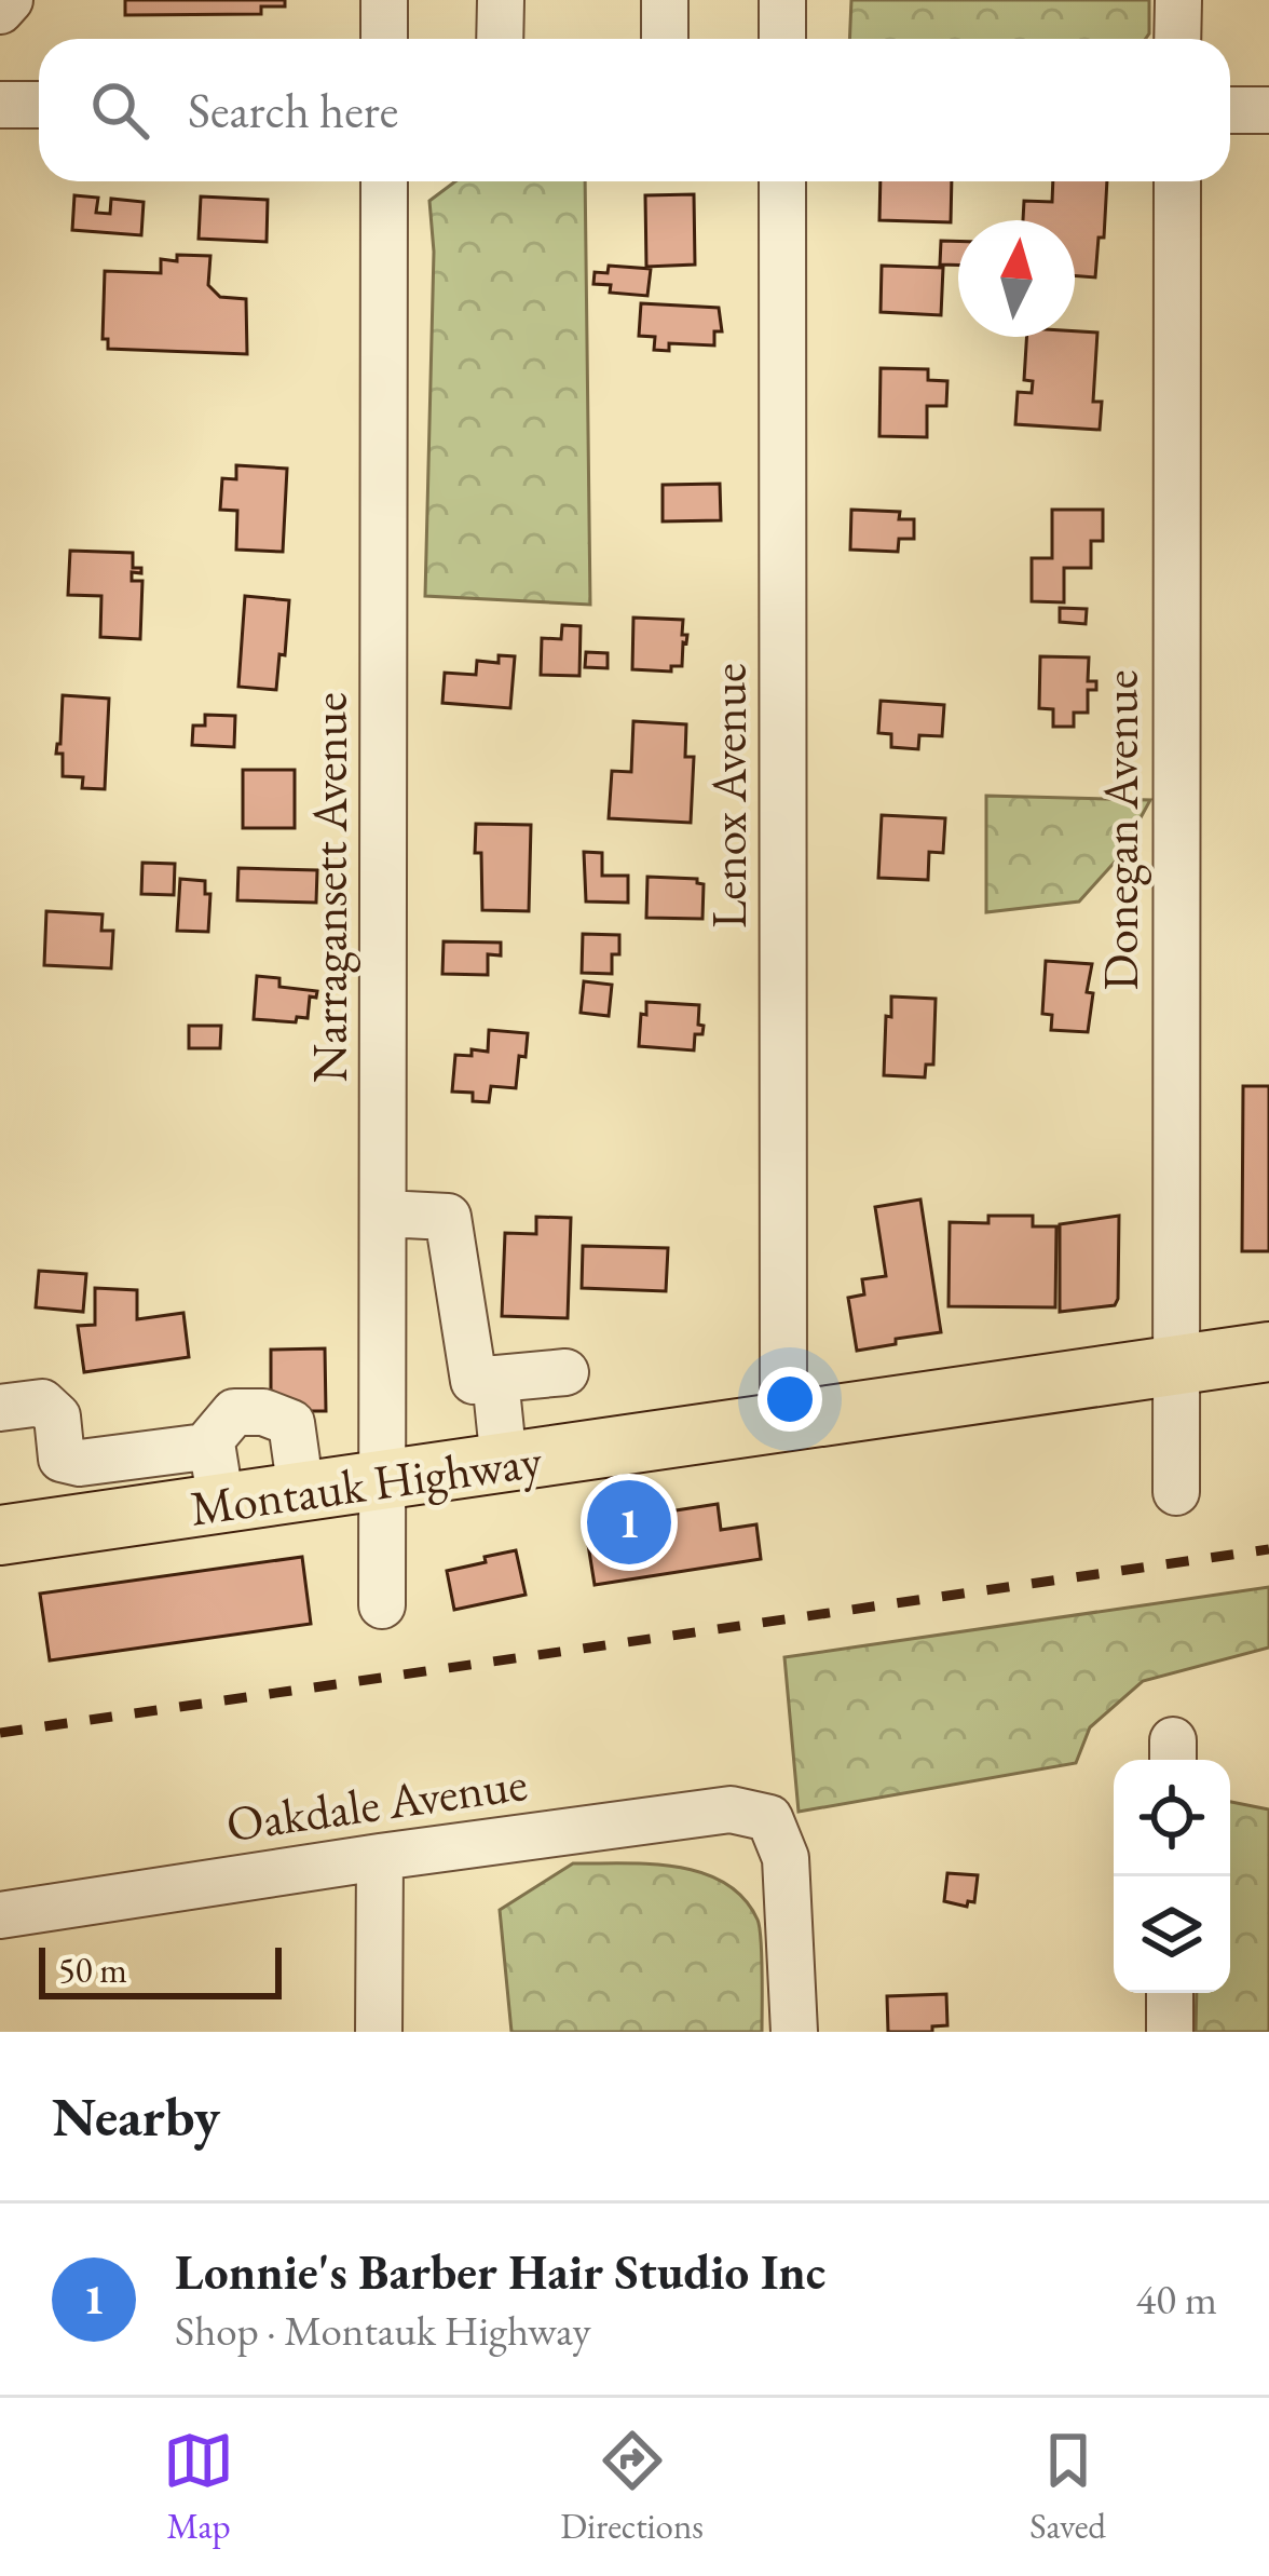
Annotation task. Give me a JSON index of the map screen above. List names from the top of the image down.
{
  "streets": {
    "main road": ["Montauk Highway"],
    "street": [
      "Lenox Avenue",
      "Donegan Avenue",
      "Narragansett Avenue",
      "Oakdale Avenue"
    ]
  },
  "crossings": [
    ["Lenox Avenue", "Montauk Highway"],
    ["Donegan Avenue", "Montauk Highway"],
    ["Narragansett Avenue", "Montauk Highway"]
  ],
  "scale_bar": "50 m",
  "north": "top",
  "page": {
    "search": "Search here",
    "pins": "1",
    "scale": "50 m",
    "heading": "Nearby",
    "list": [
      {
        "mark": "1",
        "name": "Lonnie's Barber Hair Studio Inc",
        "note": "Shop · Montauk Highway",
        "value": "40 m"
      }
    ],
    "nav": ["Map", "Directions", "Saved"]
  }
}
